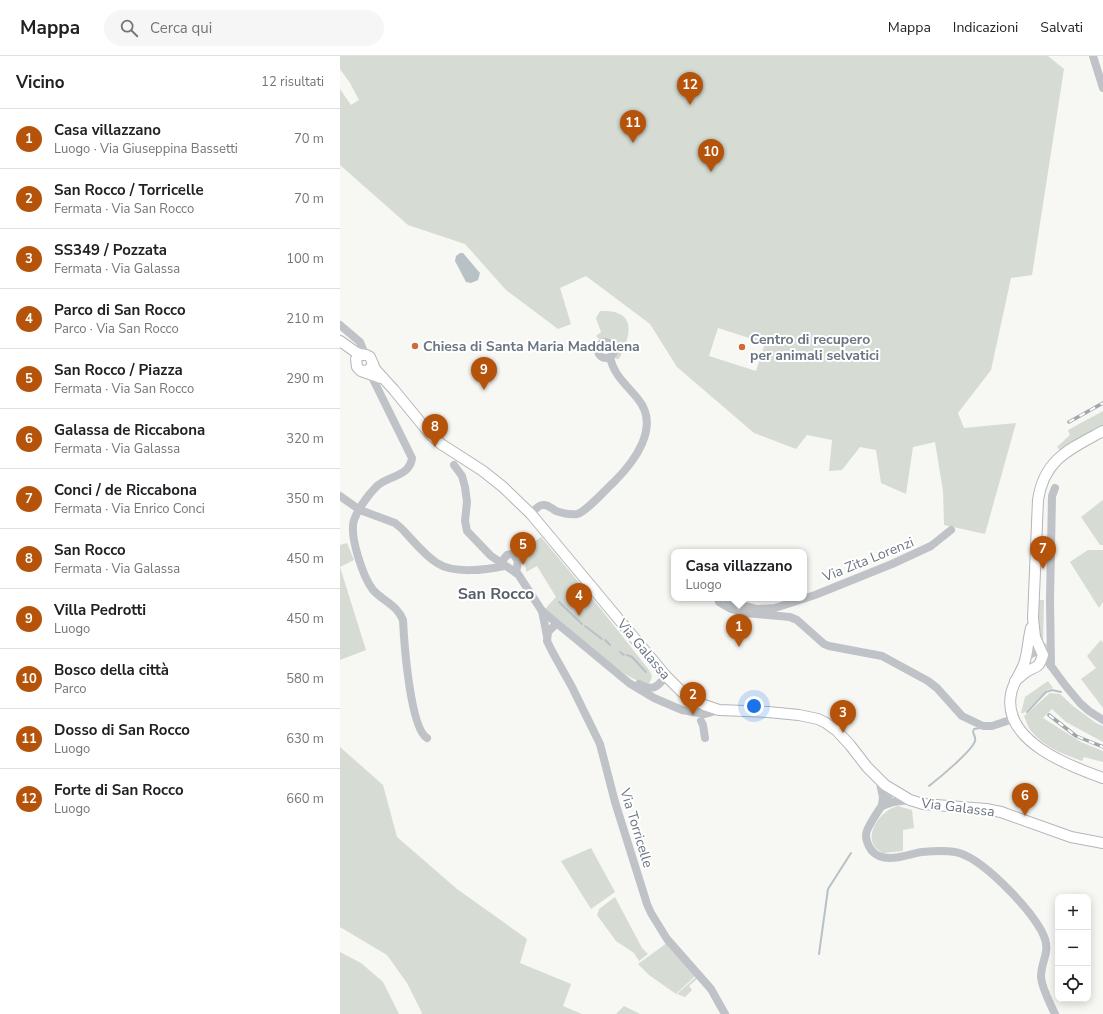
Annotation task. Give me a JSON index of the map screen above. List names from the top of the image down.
{
  "streets": {
    "main road": ["Via Galassa"],
    "street": ["Via Zita Lorenzi", "Via Torricelle"]
  },
  "districts": ["San Rocco"],
  "places": ["Chiesa di Santa Maria Maddalena", "Centro di recupero per animali selvatici"],
  "page": {
    "header": "Mappa",
    "search": "Cerca qui",
    "nav": ["Mappa", "Indicazioni", "Salvati"],
    "heading": ["Vicino", "12 risultati"],
    "pins": [
      "12",
      "11",
      "10",
      "9",
      "8",
      "5",
      "7",
      "4",
      "1",
      "2",
      "3",
      "6"
    ],
    "list": [
      {
        "mark": "1",
        "name": "Casa villazzano",
        "note": "Luogo · Via Giuseppina Bassetti",
        "value": "70 m"
      },
      {
        "mark": "2",
        "name": "San Rocco / Torricelle",
        "note": "Fermata · Via San Rocco",
        "value": "70 m"
      },
      {
        "mark": "3",
        "name": "SS349 / Pozzata",
        "note": "Fermata · Via Galassa",
        "value": "100 m"
      },
      {
        "mark": "4",
        "name": "Parco di San Rocco",
        "note": "Parco · Via San Rocco",
        "value": "210 m"
      },
      {
        "mark": "5",
        "name": "San Rocco / Piazza",
        "note": "Fermata · Via San Rocco",
        "value": "290 m"
      },
      {
        "mark": "6",
        "name": "Galassa de Riccabona",
        "note": "Fermata · Via Galassa",
        "value": "320 m"
      },
      {
        "mark": "7",
        "name": "Conci / de Riccabona",
        "note": "Fermata · Via Enrico Conci",
        "value": "350 m"
      },
      {
        "mark": "8",
        "name": "San Rocco",
        "note": "Fermata · Via Galassa",
        "value": "450 m"
      },
      {
        "mark": "9",
        "name": "Villa Pedrotti",
        "note": "Luogo",
        "value": "450 m"
      },
      {
        "mark": "10",
        "name": "Bosco della città",
        "note": "Parco",
        "value": "580 m"
      },
      {
        "mark": "11",
        "name": "Dosso di San Rocco",
        "note": "Luogo",
        "value": "630 m"
      },
      {
        "mark": "12",
        "name": "Forte di San Rocco",
        "note": "Luogo",
        "value": "660 m"
      }
    ],
    "popup": ["Casa villazzano", "Luogo"],
    "map_buttons": ["+", "−"]
  }
}
